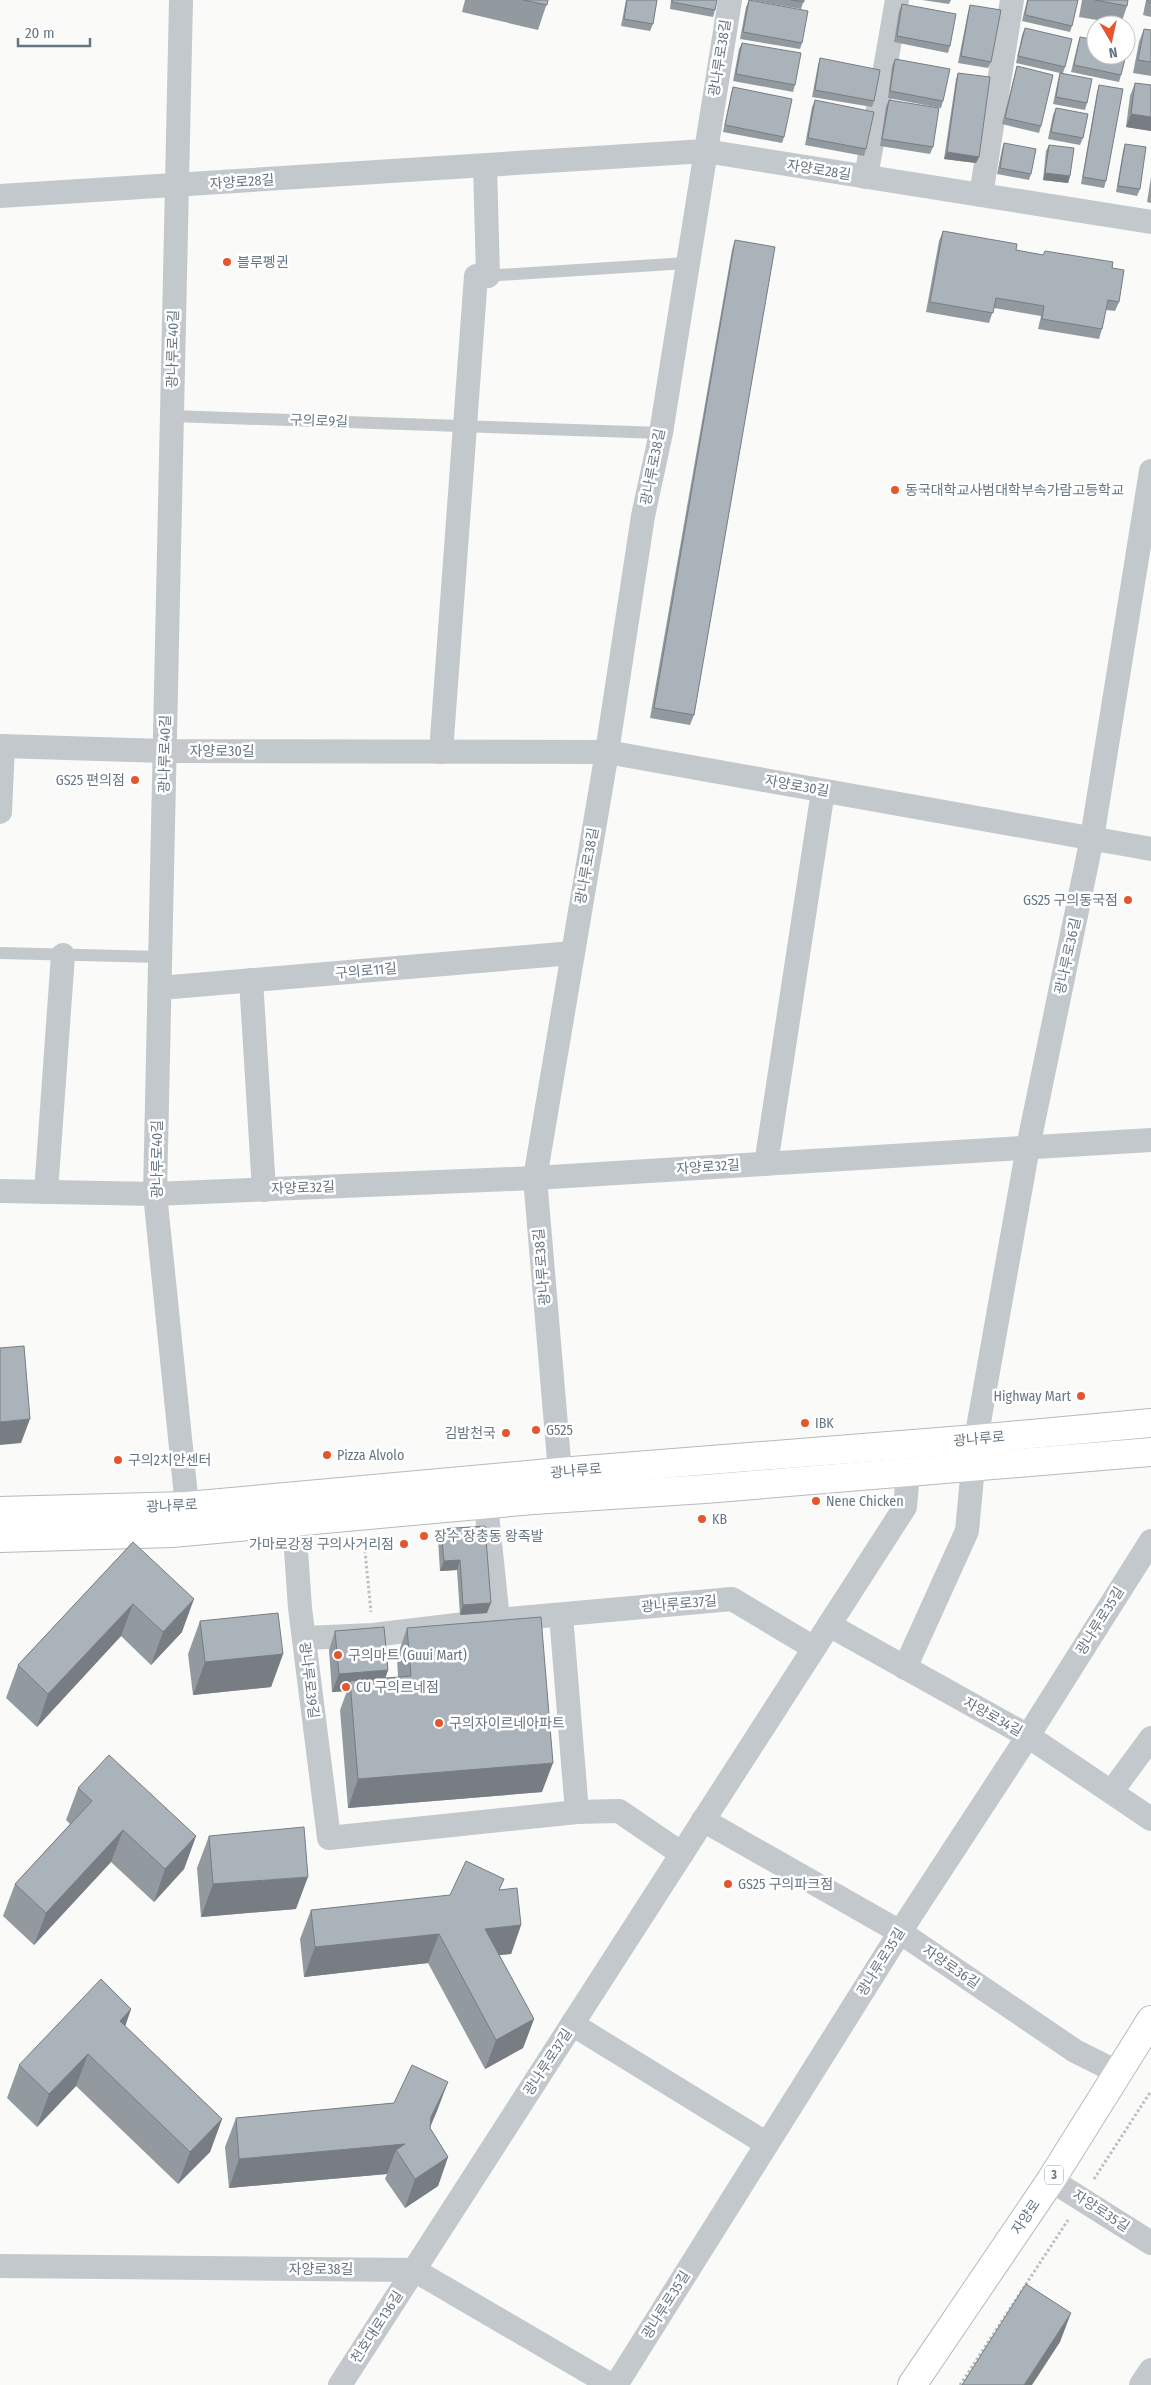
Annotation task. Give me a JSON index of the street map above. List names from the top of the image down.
{
  "streets": {
    "main road": ["광나루로", "3", "자양로"],
    "street": [
      "광나루로38길",
      "자양로28길",
      "광나루로40길",
      "자양로30길",
      "광나루로36길",
      "구의로11길",
      "자양로32길",
      "광나루로37길",
      "광나루로35길",
      "광나루로39길",
      "자양로34길",
      "자양로36길",
      "자양로35길",
      "자양로38길",
      "천호대로136길"
    ],
    "lane": ["구의로9길"]
  },
  "crossings": [
    ["광나루로38길", "자양로28길"],
    ["광나루로38길", "구의로9길"],
    ["광나루로38길", "자양로30길"],
    ["광나루로38길", "구의로11길"],
    ["광나루로38길", "자양로32길"],
    ["광나루로38길", "광나루로"],
    ["자양로28길", "광나루로40길"],
    ["광나루로40길", "구의로9길"],
    ["광나루로40길", "자양로30길"],
    ["광나루로40길", "구의로11길"],
    ["광나루로40길", "자양로32길"],
    ["광나루로40길", "광나루로"],
    ["자양로30길", "광나루로36길"],
    ["광나루로36길", "자양로32길"],
    ["광나루로36길", "광나루로"],
    ["구의로11길", "자양로32길"],
    ["광나루로", "광나루로37길"],
    ["광나루로", "광나루로39길"],
    ["광나루로", "자양로34길"],
    ["광나루로37길", "광나루로39길"],
    ["광나루로37길", "자양로34길"],
    ["광나루로37길", "자양로36길"],
    ["광나루로37길", "자양로38길"],
    ["광나루로37길", "천호대로136길"],
    ["광나루로35길", "자양로34길"],
    ["광나루로35길", "자양로36길"],
    ["자양로36길", "자양로"],
    ["자양로35길", "자양로"],
    ["자양로38길", "천호대로136길"]
  ],
  "places": [
    "블루펭귄",
    "동국대학교사범대학부속가람고등학교",
    "GS25 편의점",
    "GS25 구의동국점",
    "Highway Mart",
    "IBK",
    "G525",
    "김밤천국",
    "Pizza Alvolo",
    "구의2치안센터",
    "Nene Chicken",
    "KB",
    "장수 장충동 왕족발",
    "가마로강정 구의사거리점",
    "구의마트 (Guui Mart)",
    "CU 구의르네점",
    "구의자이르네아파트",
    "GS25 구의파크점"
  ],
  "scale_bar": "20 m",
  "north": "bottom"
}
